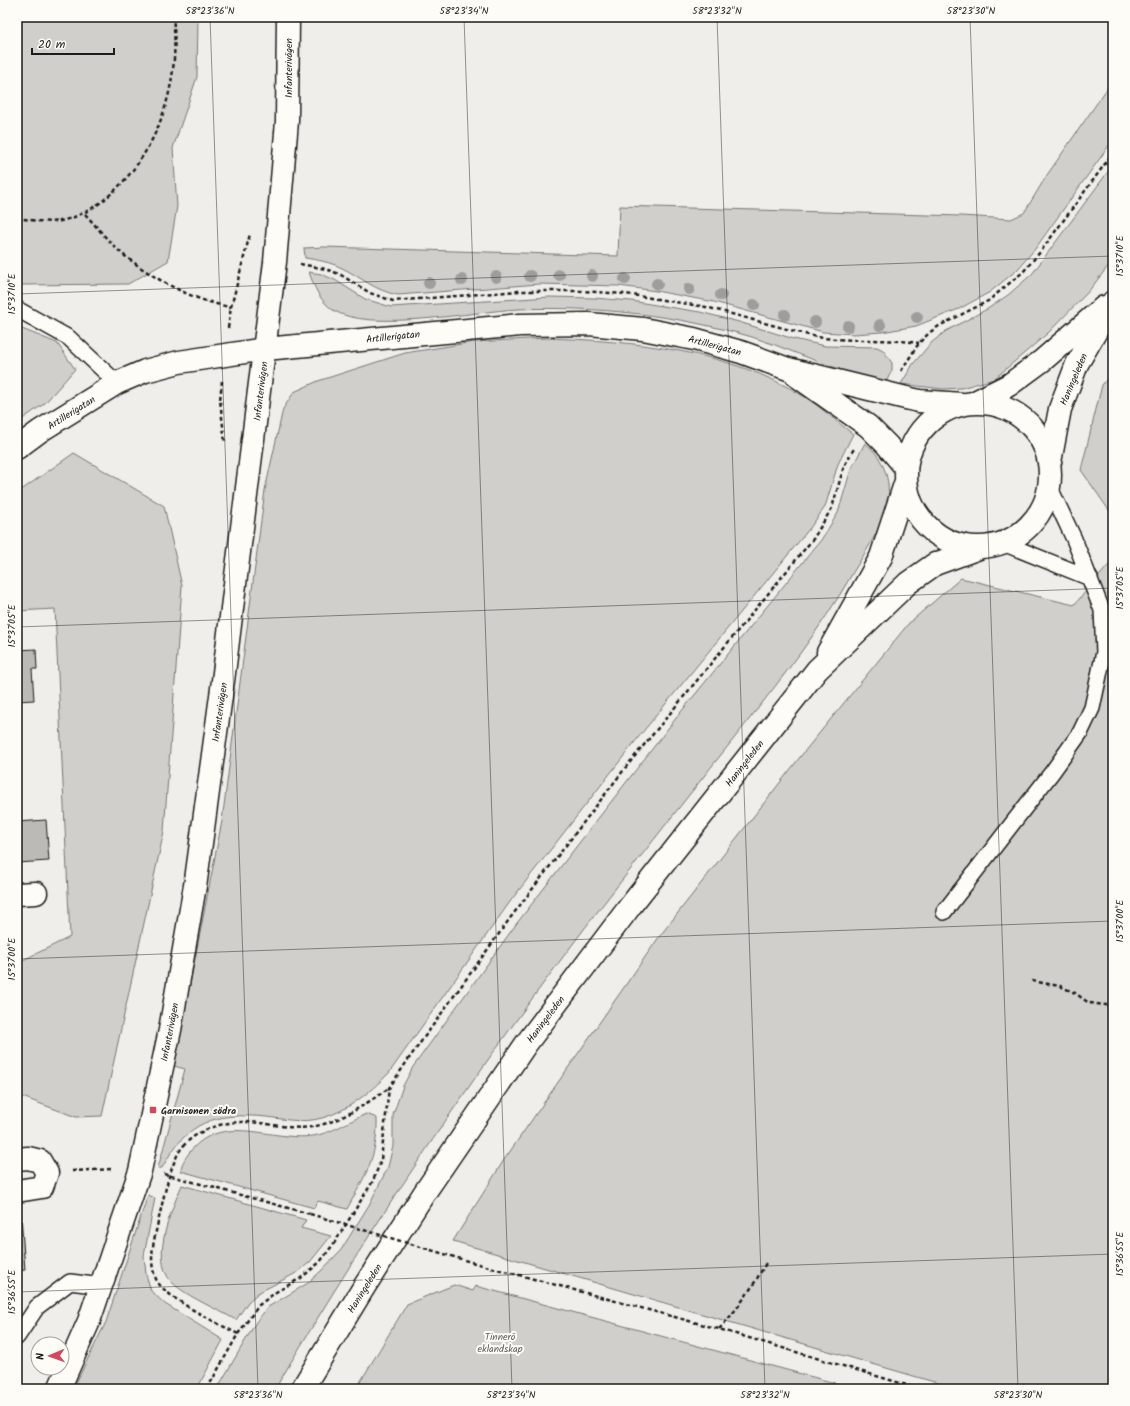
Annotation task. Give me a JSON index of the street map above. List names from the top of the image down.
{
  "streets": {
    "street": ["Infanterivägen", "Artillerigatan", "Haningeleden"]
  },
  "crossings": [
    ["Infanterivägen", "Artillerigatan"],
    ["Artillerigatan", "Haningeleden"]
  ],
  "parks": ["Tinnerö eklandskap"],
  "places": {
    "transit": ["Garnisonen södra"]
  },
  "scale_bar": "20 m",
  "north": "left",
  "coordinates": [
    "58°23'36\"N",
    "58°23'34\"N",
    "58°23'32\"N",
    "58°23'30\"N",
    "15°37'10\"E",
    "15°37'05\"E",
    "15°37'00\"E",
    "15°36'55\"E"
  ]
}
